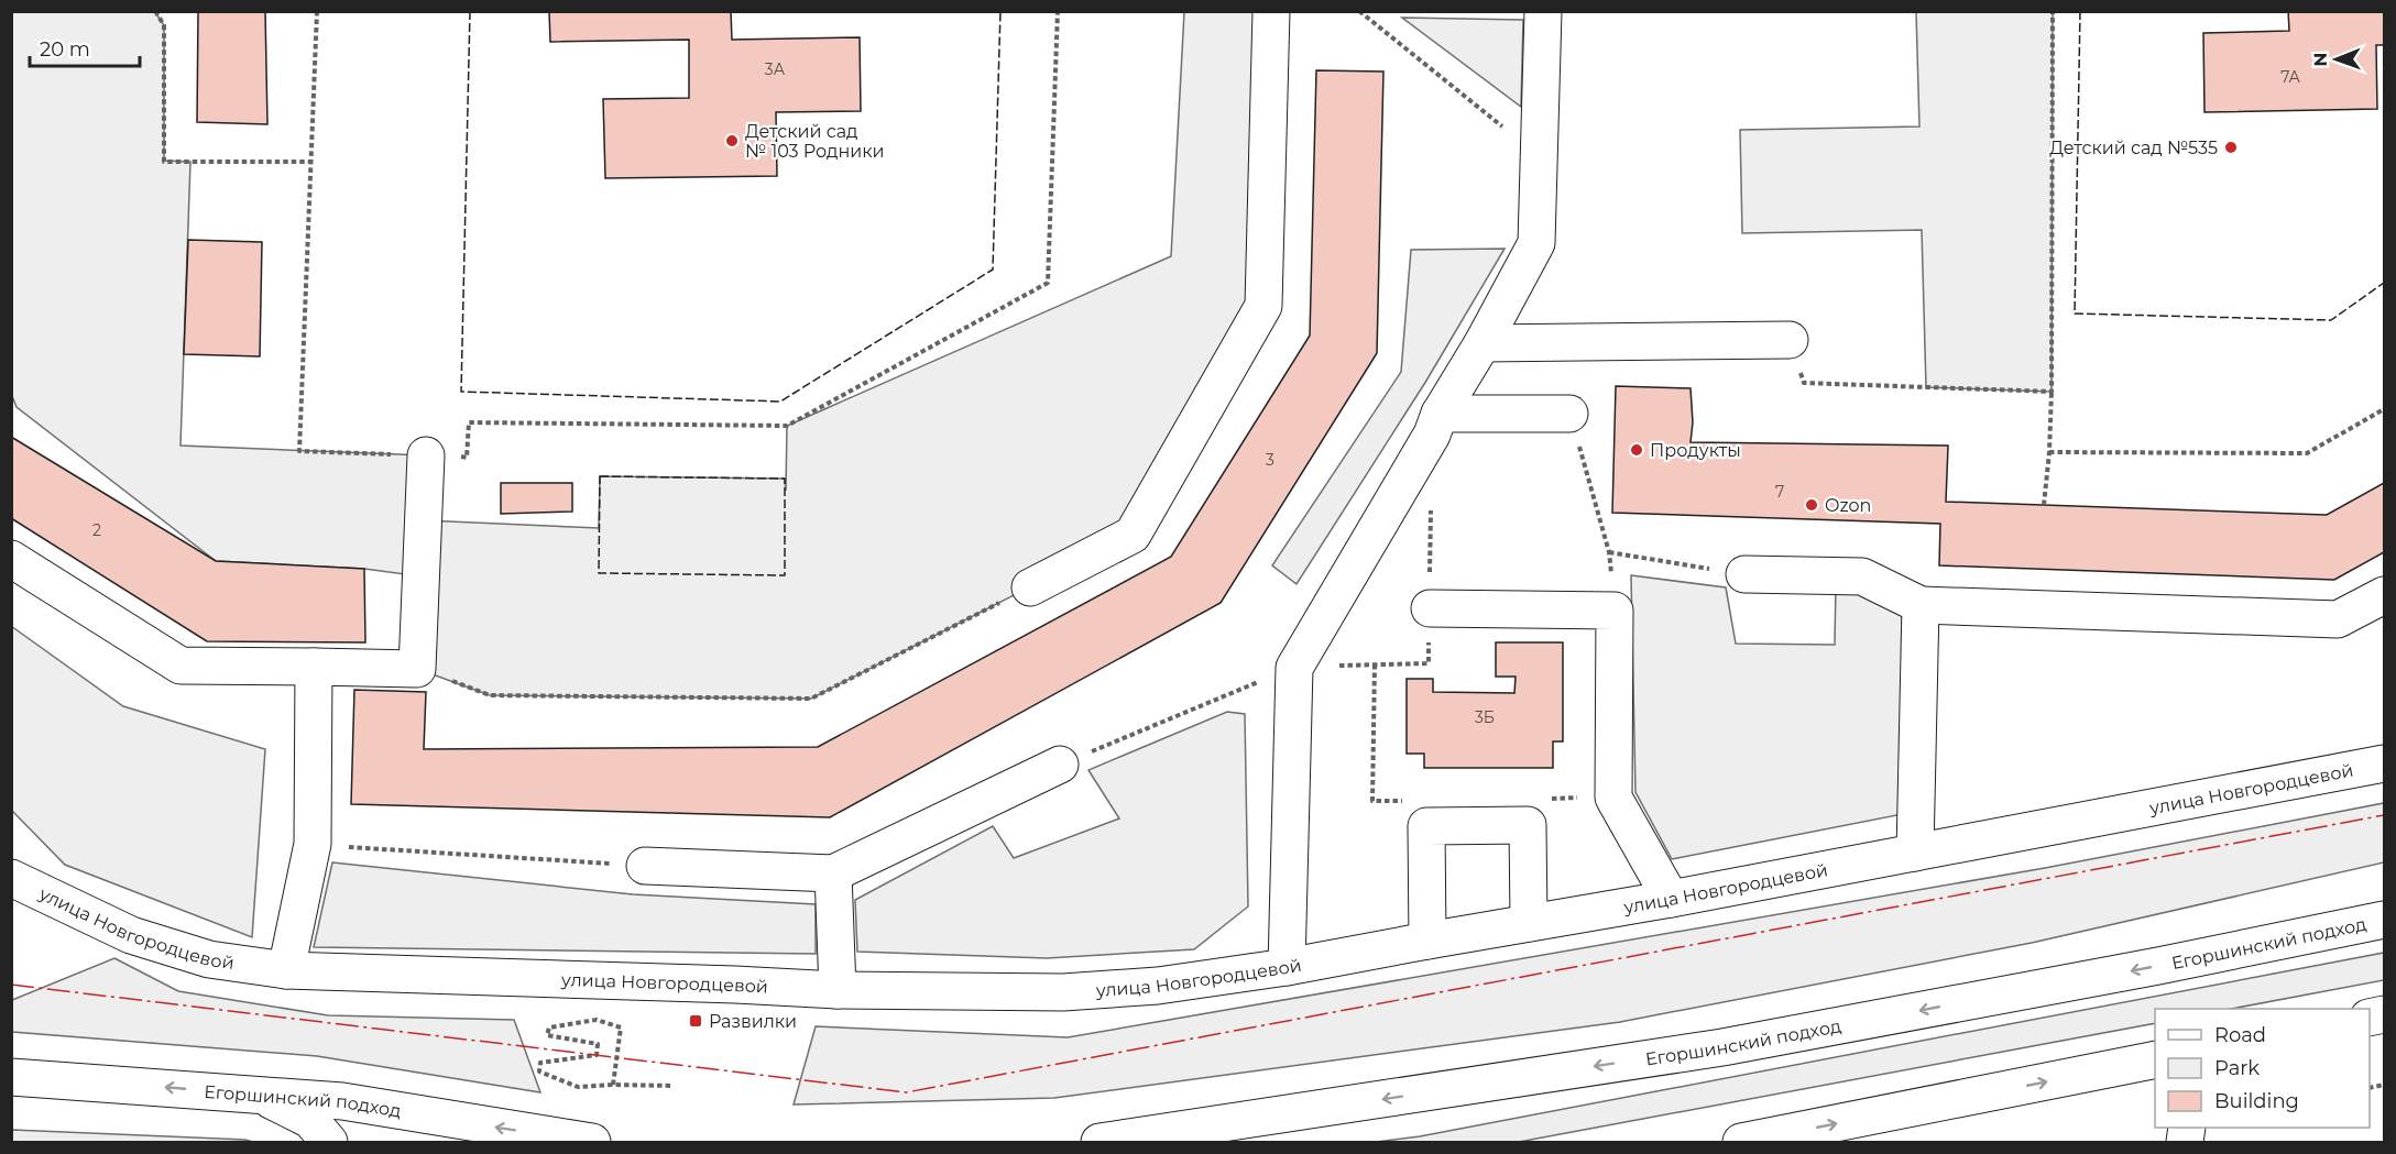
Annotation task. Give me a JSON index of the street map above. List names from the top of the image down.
{
  "streets": {
    "main road": ["улица Новгородцевой", "Егоршинский подход"]
  },
  "one_way": ["Егоршинский подход"],
  "places": {
    "other": [
      "Детский сад № 103 Родники",
      "Детский сад №535",
      "Продукты",
      "Ozon"
    ],
    "transit": ["Развилки"]
  },
  "house_numbers": [
    "3А",
    "7А",
    "3",
    "7",
    "2",
    "3Б"
  ],
  "legend": ["Road", "Park", "Building"],
  "scale_bar": "20 m",
  "north": "left"
}
